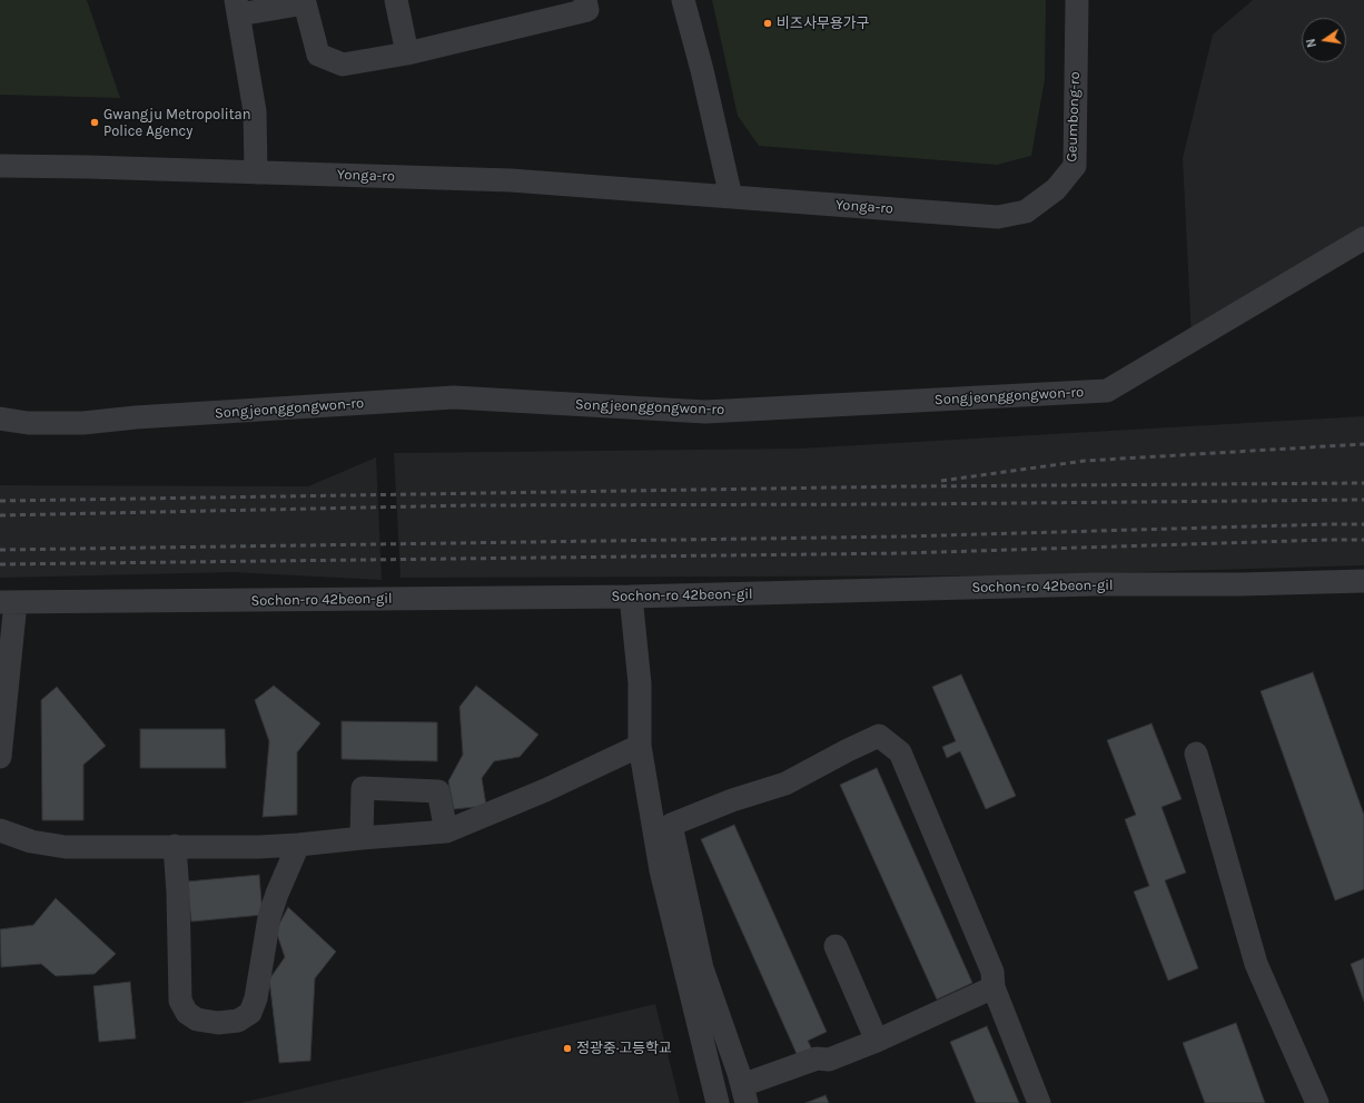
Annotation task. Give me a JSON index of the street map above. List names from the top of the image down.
{
  "streets": {
    "street": [
      "Geumbong-ro",
      "Yonga-ro",
      "Songjeonggongwon-ro",
      "Sochon-ro 42beon-gil"
    ]
  },
  "crossings": [
    ["Geumbong-ro", "Yonga-ro"]
  ],
  "places": ["비즈사무용가구", "Gwangju Metropolitan Police Agency", "정광중·고등학교"],
  "north": "left"
}
